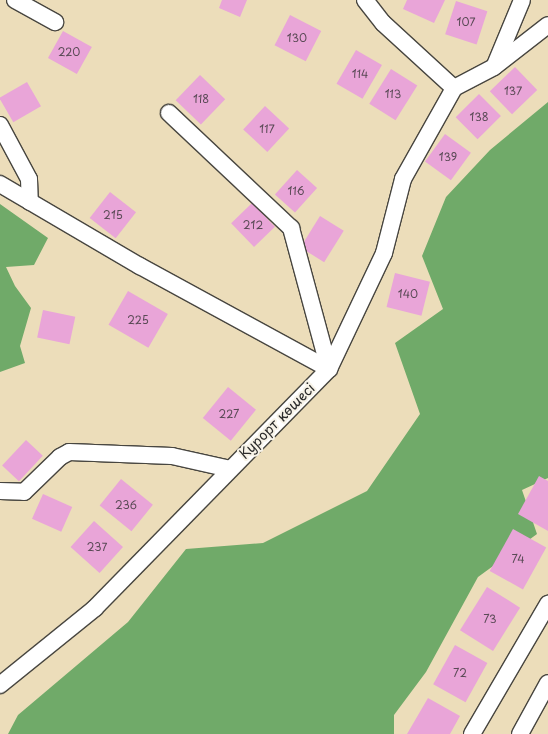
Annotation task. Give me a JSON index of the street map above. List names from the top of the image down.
{
  "streets": {
    "street": ["Курорт көшесі"]
  },
  "house_numbers": [
    "107",
    "130",
    "220",
    "114",
    "137",
    "113",
    "118",
    "138",
    "117",
    "139",
    "116",
    "215",
    "212",
    "140",
    "225",
    "227",
    "236",
    "237",
    "74",
    "73",
    "72"
  ]
}
